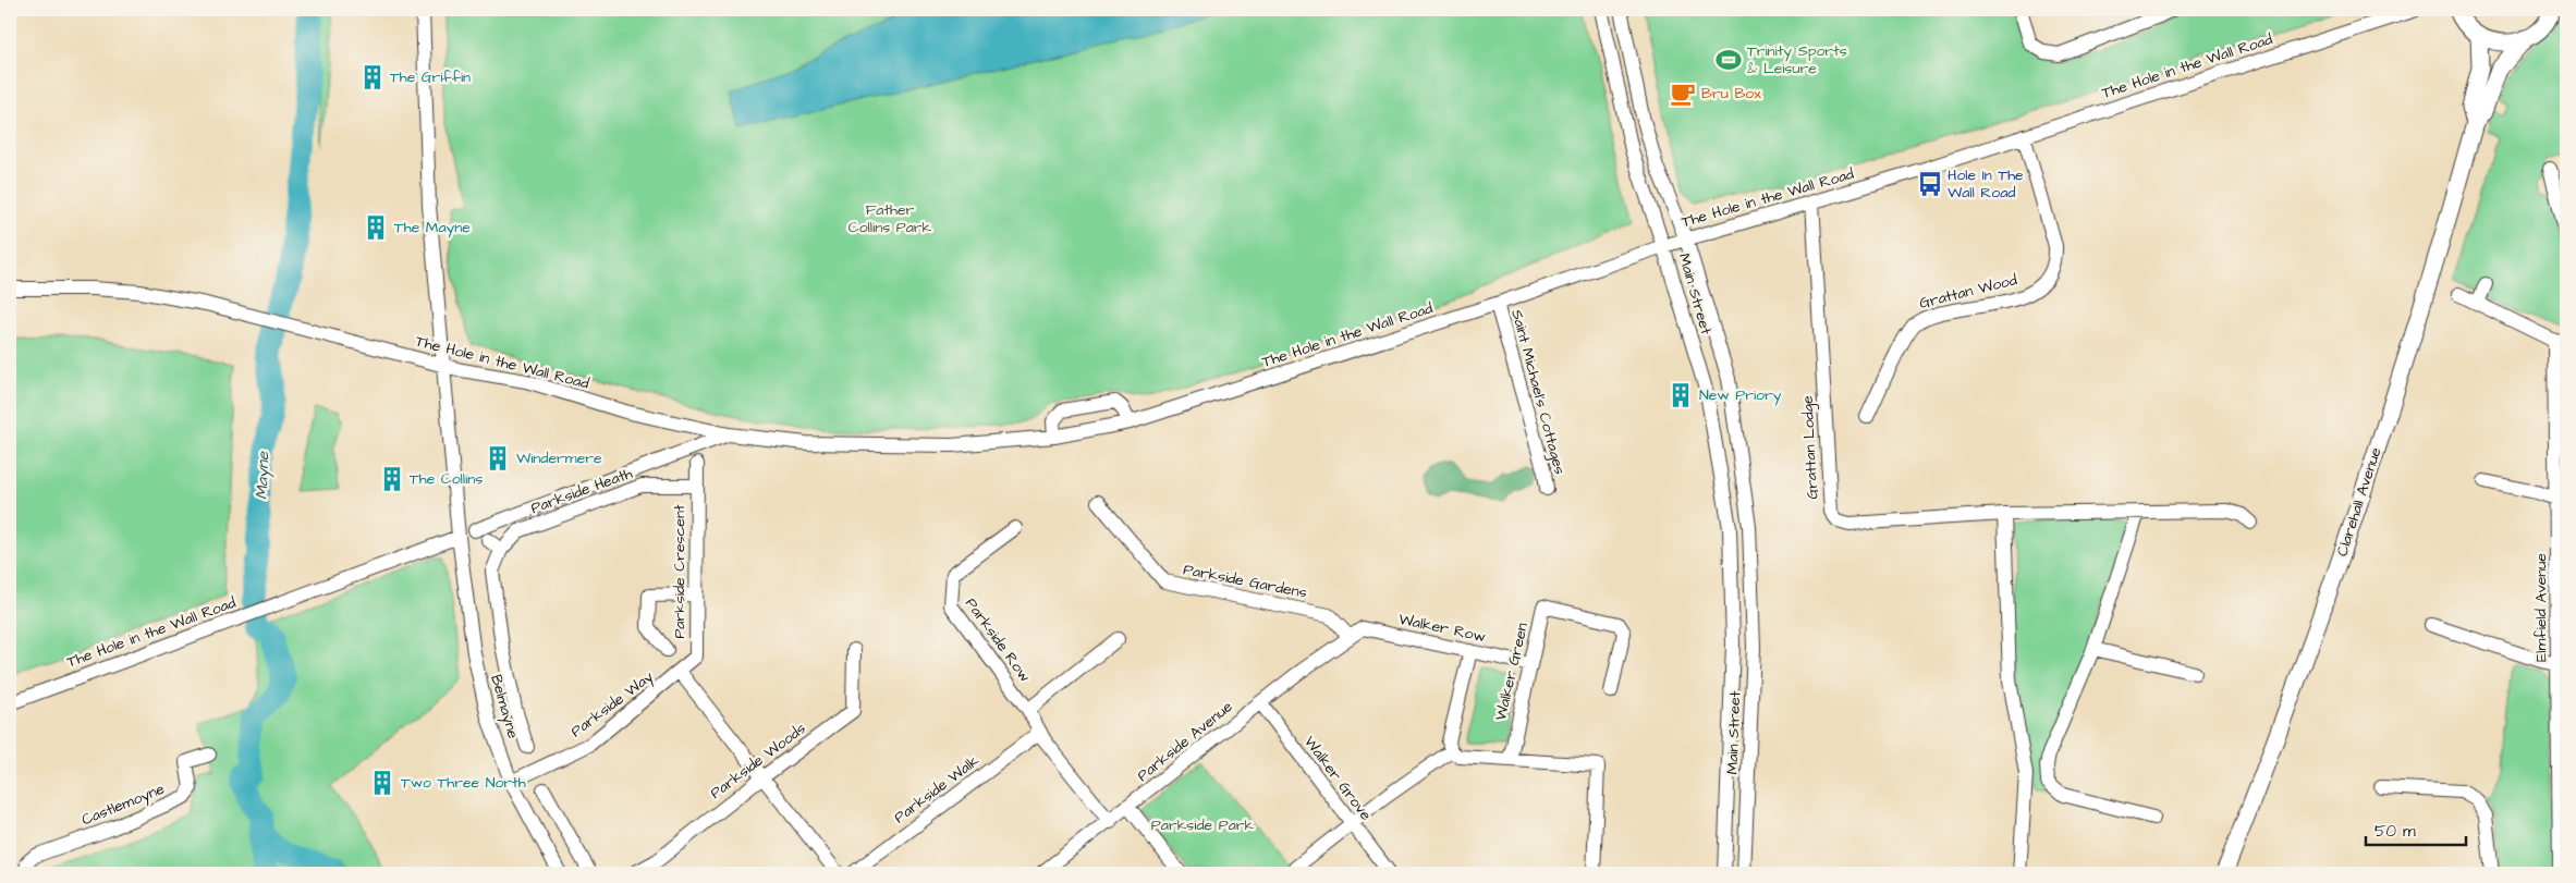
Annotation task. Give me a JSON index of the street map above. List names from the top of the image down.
{
  "streets": {
    "main road": ["Clarehall Avenue"],
    "street": [
      "The Hole in the Wall Road",
      "Grattan Wood",
      "Main Street",
      "Saint Michael's Cottages",
      "Grattan Lodge",
      "Parkside Heath",
      "Parkside Crescent",
      "Parkside Gardens",
      "Elmfield Avenue",
      "Walker Row",
      "Parkside Row",
      "Walker Green",
      "Parkside Way",
      "Belmayne",
      "Parkside Avenue",
      "Parkside Woods",
      "Walker Grove",
      "Parkside Walk",
      "Castlemoyne"
    ]
  },
  "crossings": [
    ["The Hole in the Wall Road", "Grattan Wood"],
    ["The Hole in the Wall Road", "Main Street"],
    ["The Hole in the Wall Road", "Saint Michael's Cottages"],
    ["The Hole in the Wall Road", "Grattan Lodge"],
    ["The Hole in the Wall Road", "Belmayne"],
    ["Parkside Heath", "Parkside Crescent"],
    ["Parkside Crescent", "Parkside Way"],
    ["Parkside Gardens", "Walker Row"],
    ["Parkside Gardens", "Parkside Avenue"],
    ["Walker Row", "Walker Green"],
    ["Walker Row", "Parkside Avenue"],
    ["Parkside Row", "Parkside Avenue"],
    ["Parkside Row", "Parkside Walk"],
    ["Parkside Way", "Belmayne"],
    ["Parkside Avenue", "Walker Grove"]
  ],
  "water": ["Mayne"],
  "parks": ["Father Collins Park", "Parkside Park"],
  "places": {
    "sports": ["Trinity Sports & Leisure"],
    "building": [
      "The Griffin",
      "The Mayne",
      "New Priory",
      "Windermere",
      "The Collins",
      "Two Three North"
    ],
    "cafe": ["Bru Box"],
    "bus stop": ["Hole In The Wall Road"]
  },
  "scale_bar": "50 m"
}
